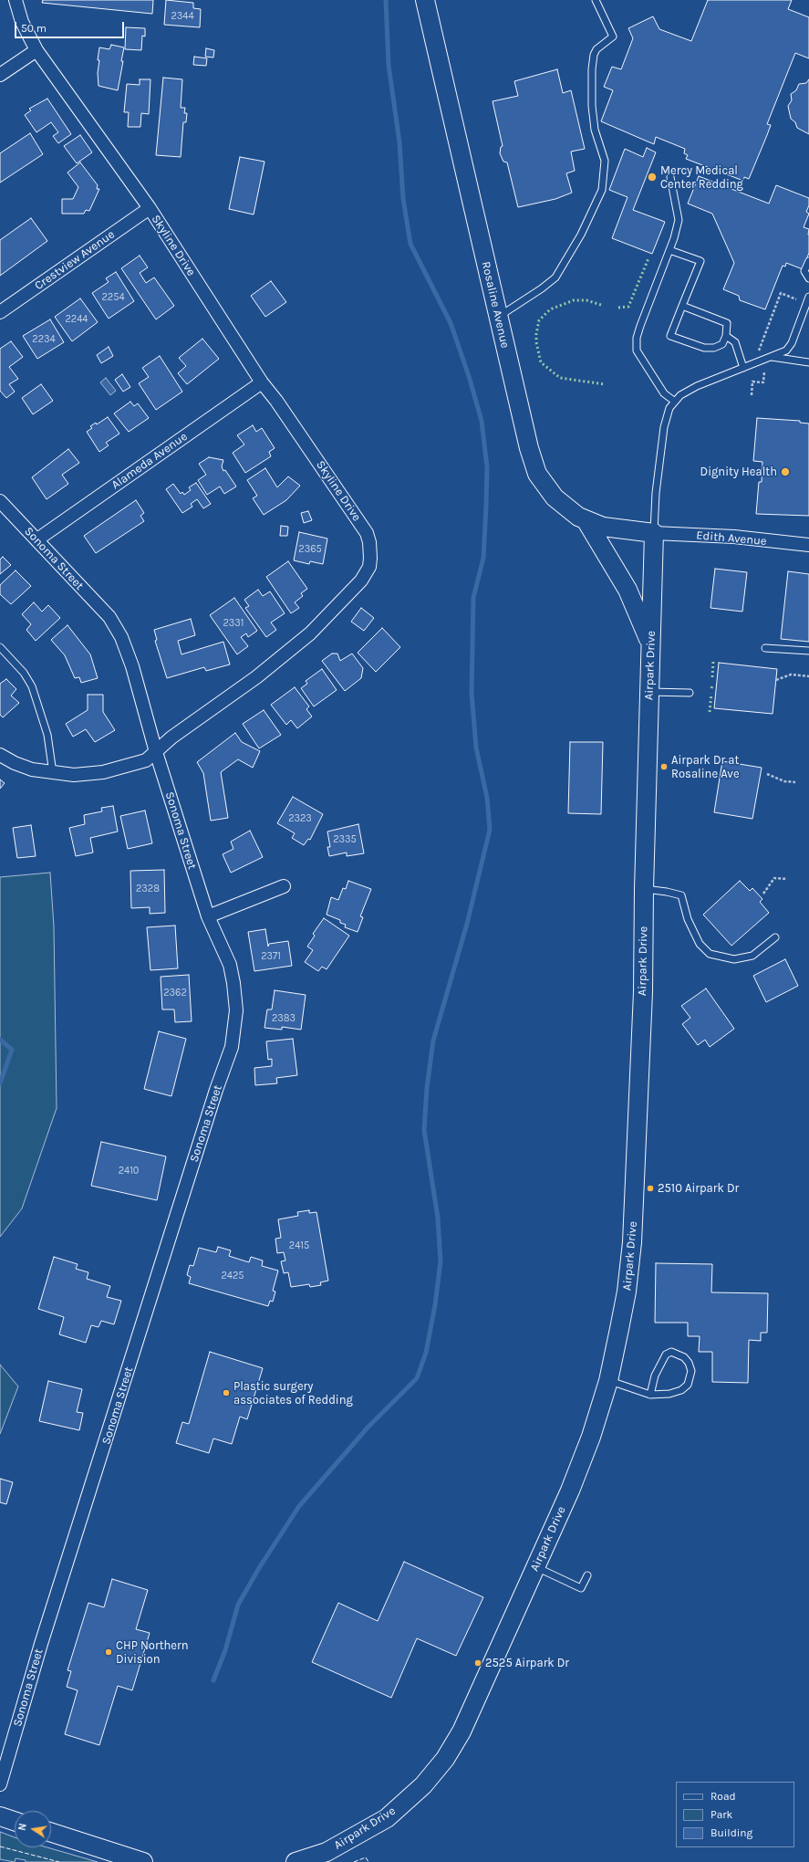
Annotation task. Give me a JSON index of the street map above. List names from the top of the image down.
{
  "streets": {
    "street": [
      "Skyline Drive",
      "Crestview Avenue",
      "Rosaline Avenue",
      "Alameda Avenue",
      "Edith Avenue",
      "Sonoma Street",
      "Airpark Drive"
    ]
  },
  "crossings": [
    ["Skyline Drive", "Crestview Avenue"],
    ["Skyline Drive", "Alameda Avenue"],
    ["Skyline Drive", "Sonoma Street"],
    ["Rosaline Avenue", "Edith Avenue"],
    ["Rosaline Avenue", "Airpark Drive"],
    ["Alameda Avenue", "Sonoma Street"],
    ["Edith Avenue", "Airpark Drive"]
  ],
  "places": [
    "Mercy Medical Center Redding",
    "Dignity Health",
    "Airpark Dr at Rosaline Ave",
    "2510 Airpark Dr",
    "Plastic surgery associates of Redding",
    "CHP Northern Division",
    "2525 Airpark Dr"
  ],
  "house_numbers": [
    "2344",
    "2254",
    "2244",
    "2234",
    "2365",
    "2331",
    "2323",
    "2335",
    "2328",
    "2371",
    "2362",
    "2383",
    "2410",
    "2415",
    "2425"
  ],
  "legend": ["Road", "Park", "Building"],
  "scale_bar": "50 m",
  "north": "left"
}
